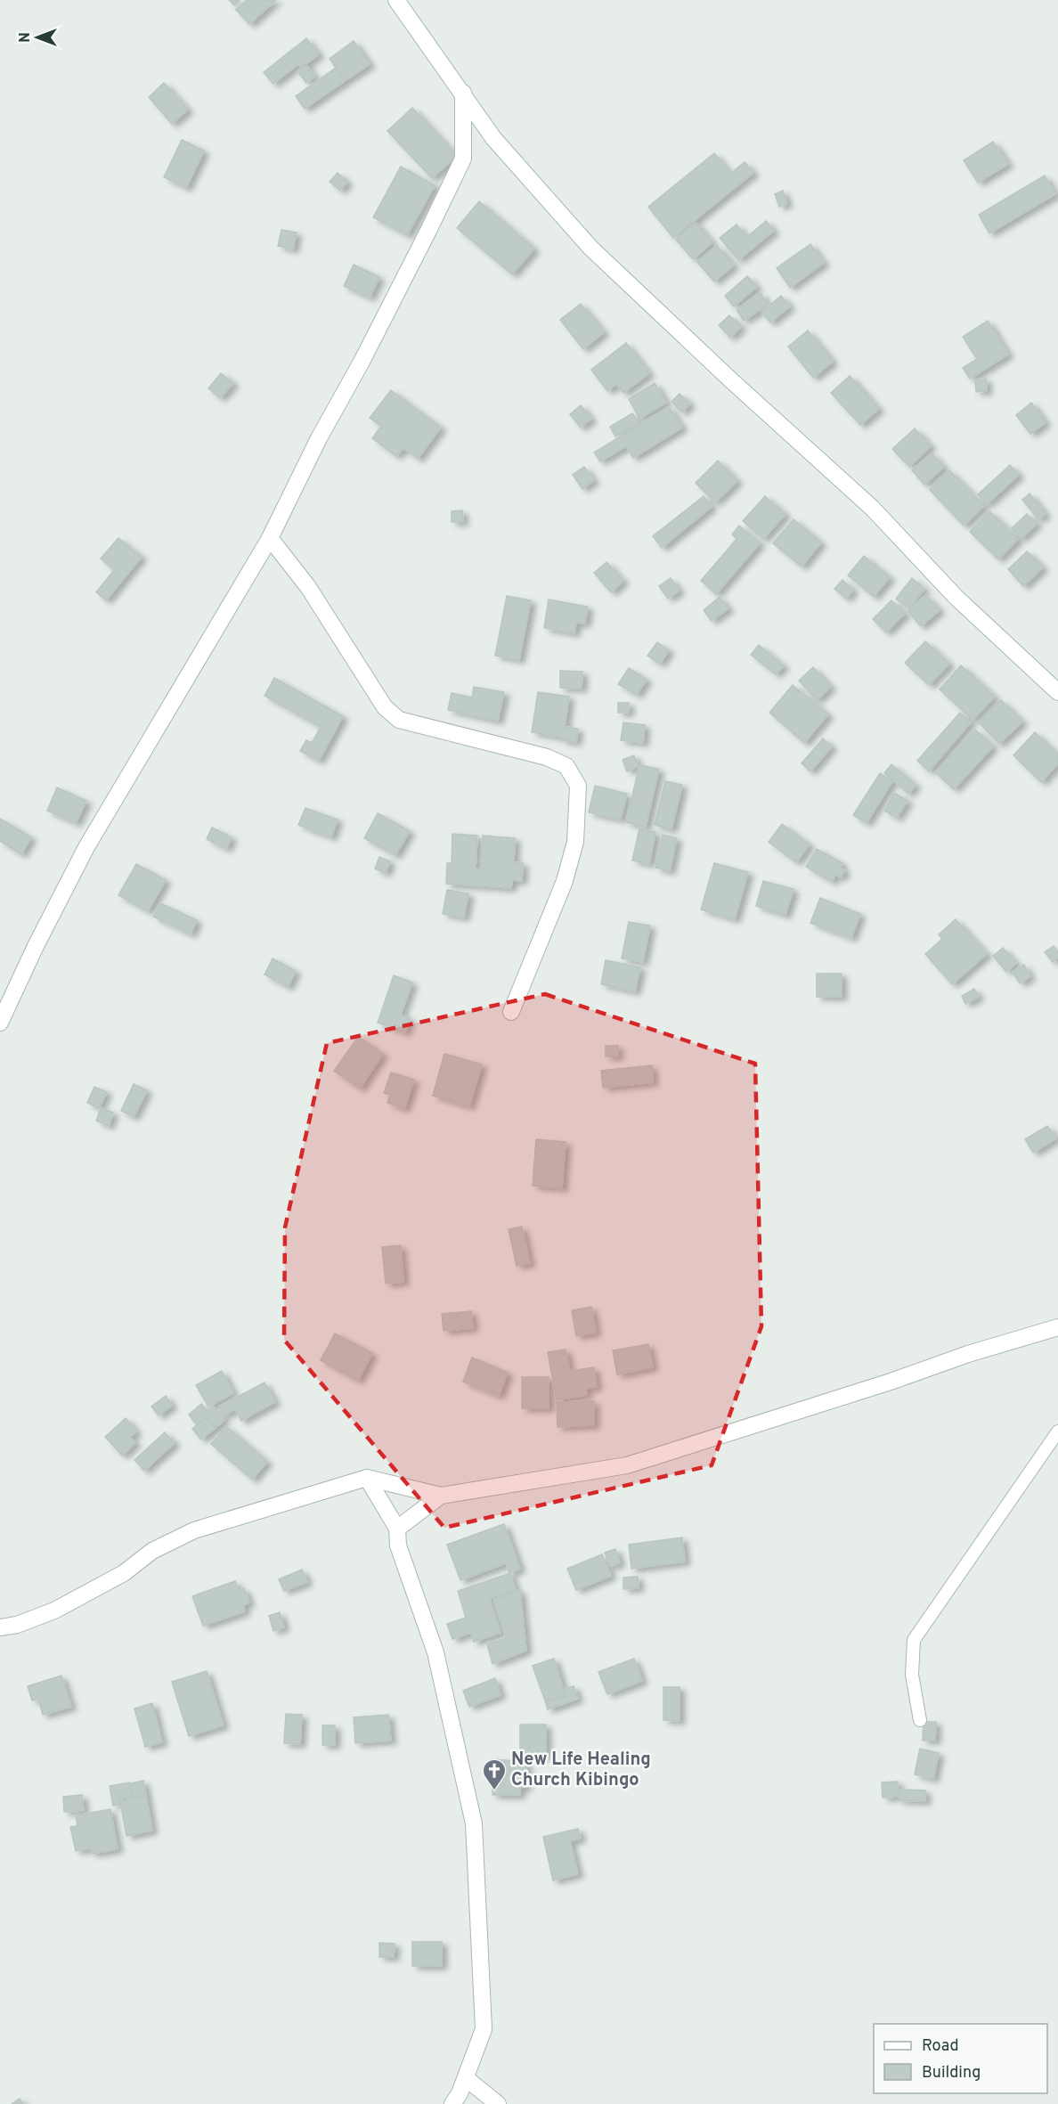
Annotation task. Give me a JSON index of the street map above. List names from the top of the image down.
{
  "places": {
    "church": ["New Life Healing Church Kibingo"]
  },
  "legend": ["Road", "Building"],
  "north": "left"
}
